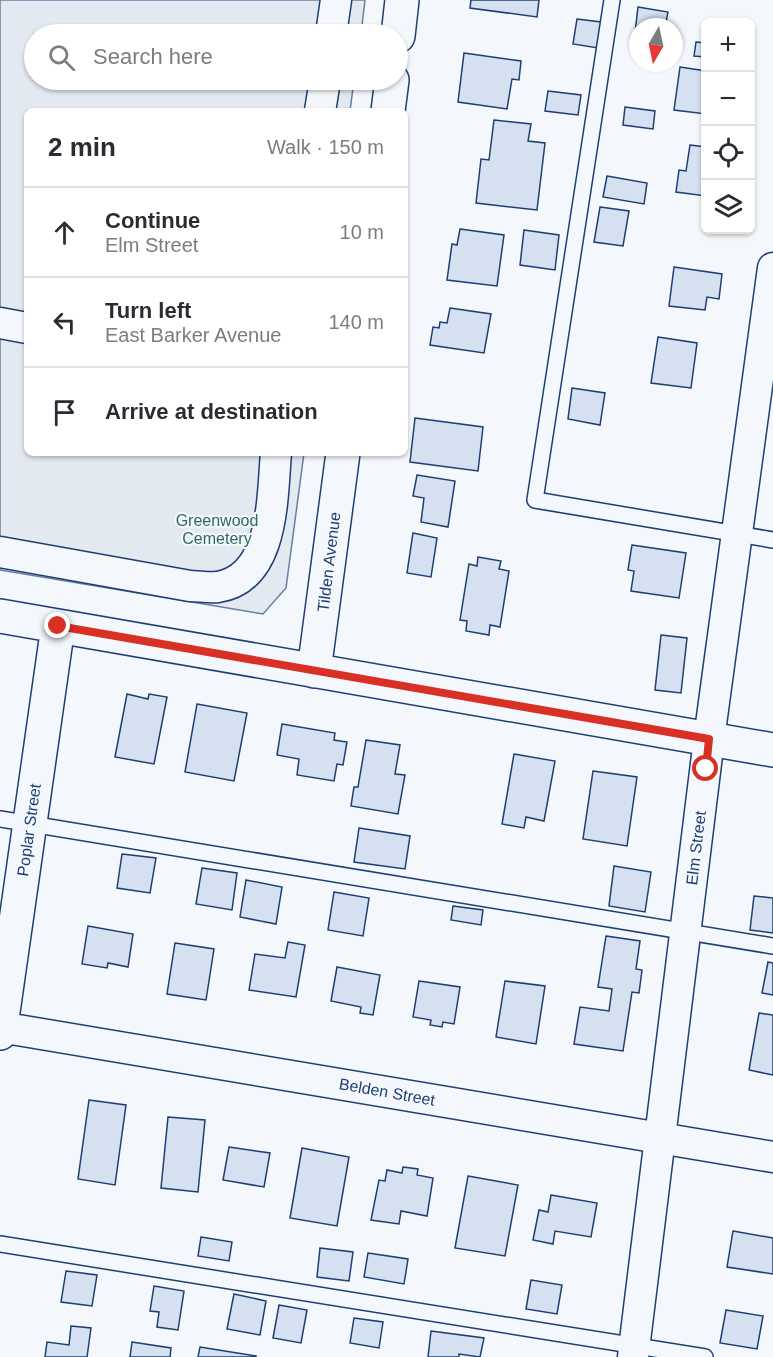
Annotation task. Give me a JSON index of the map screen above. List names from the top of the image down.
{
  "streets": {
    "street": [
      "Tilden Avenue",
      "Poplar Street",
      "Elm Street",
      "Belden Street"
    ]
  },
  "crossings": [
    ["Poplar Street", "Belden Street"],
    ["Elm Street", "Belden Street"]
  ],
  "parks": ["Greenwood Cemetery"],
  "north": "bottom",
  "page": {
    "map_buttons": ["+", "−"],
    "search": "Search here",
    "heading": ["2 min", "Walk · 150 m"],
    "list": [
      ["Continue", "Elm Street", "10 m"],
      ["Turn left", "East Barker Avenue", "140 m"],
      "Arrive at destination"
    ]
  }
}
